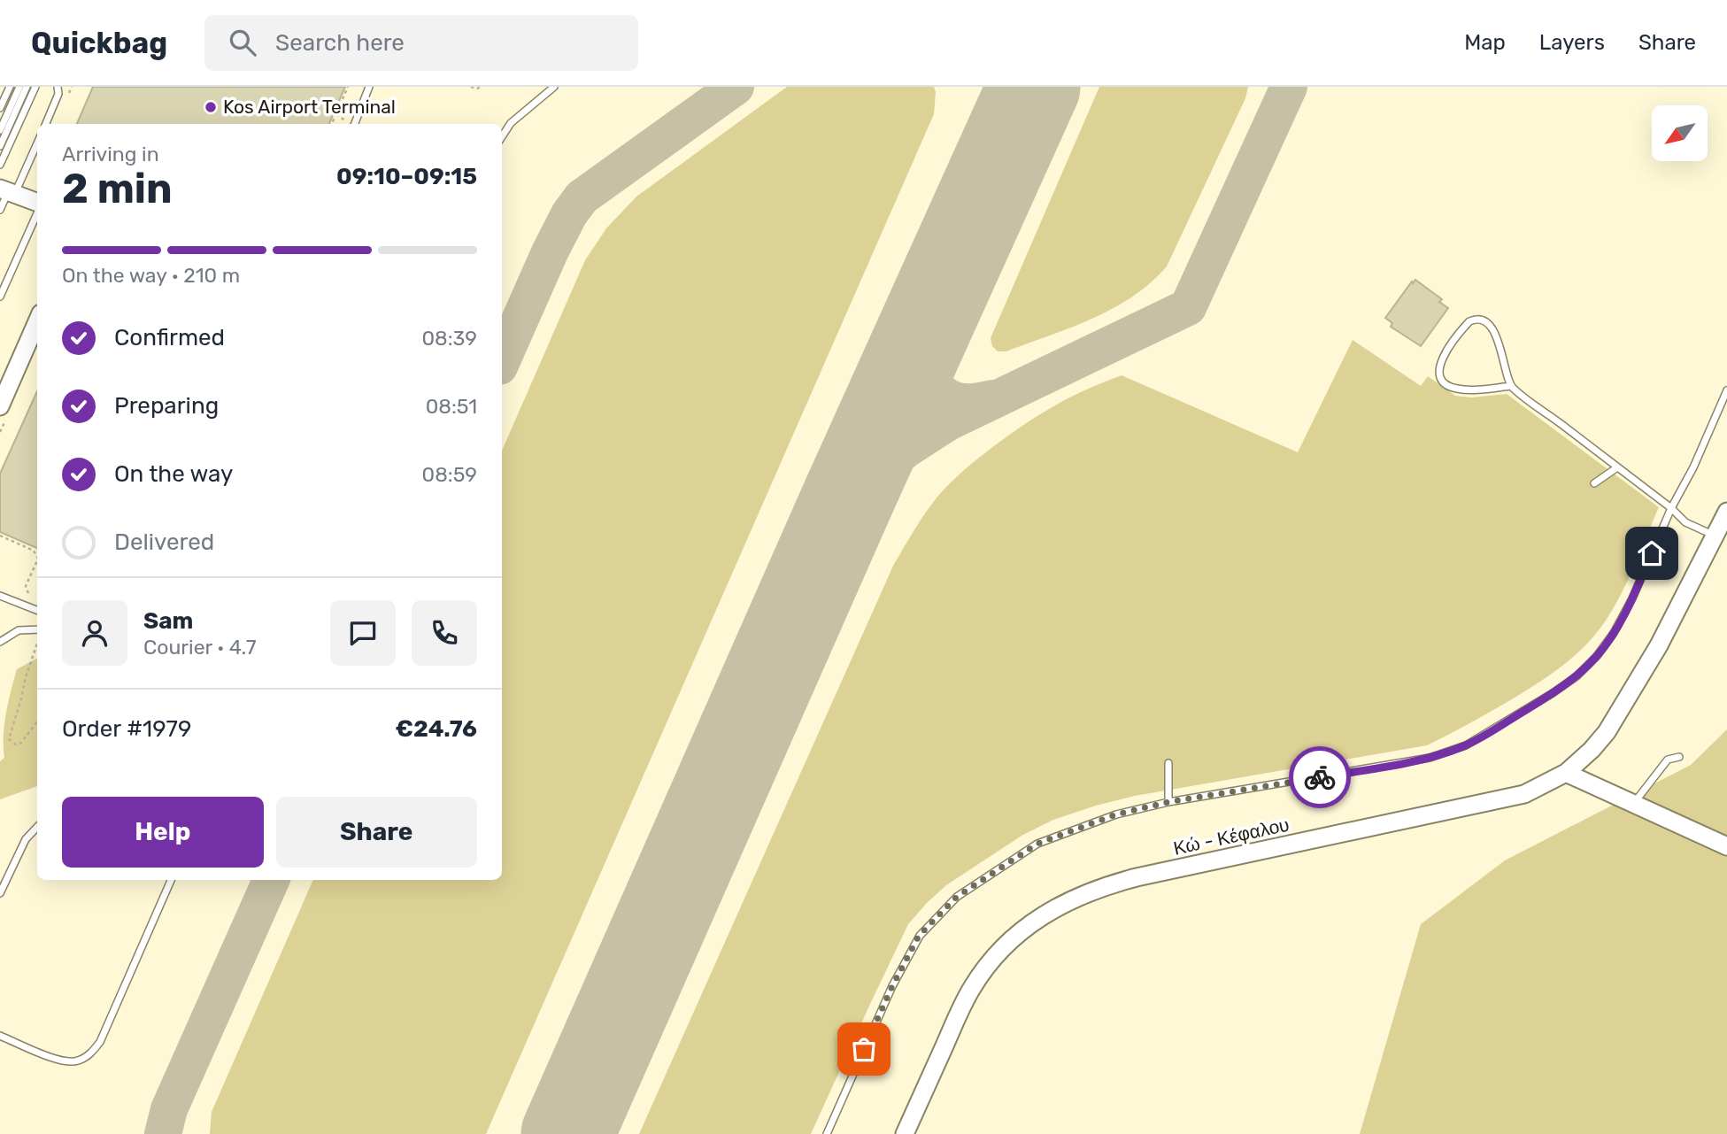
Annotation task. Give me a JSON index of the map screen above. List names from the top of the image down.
{
  "streets": {
    "main road": ["Κώ - Κέφαλου"]
  },
  "places": ["Kos Airport Terminal"],
  "north": "bottom left",
  "page": {
    "header": "Quickbag",
    "search": "Search here",
    "nav": ["Map", "Layers", "Share"],
    "heading": ["2 min", "Arriving in", "09:10–09:15"],
    "panel": [
      "Sam",
      "Courier · 4.7",
      "Order #1979",
      "€24.76"
    ],
    "bar": "On the way · 210 m",
    "list": [
      ["Confirmed", "08:39"],
      ["Preparing", "08:51"],
      ["On the way", "08:59"],
      "Delivered"
    ],
    "buttons": ["Help", "Share"]
  }
}
